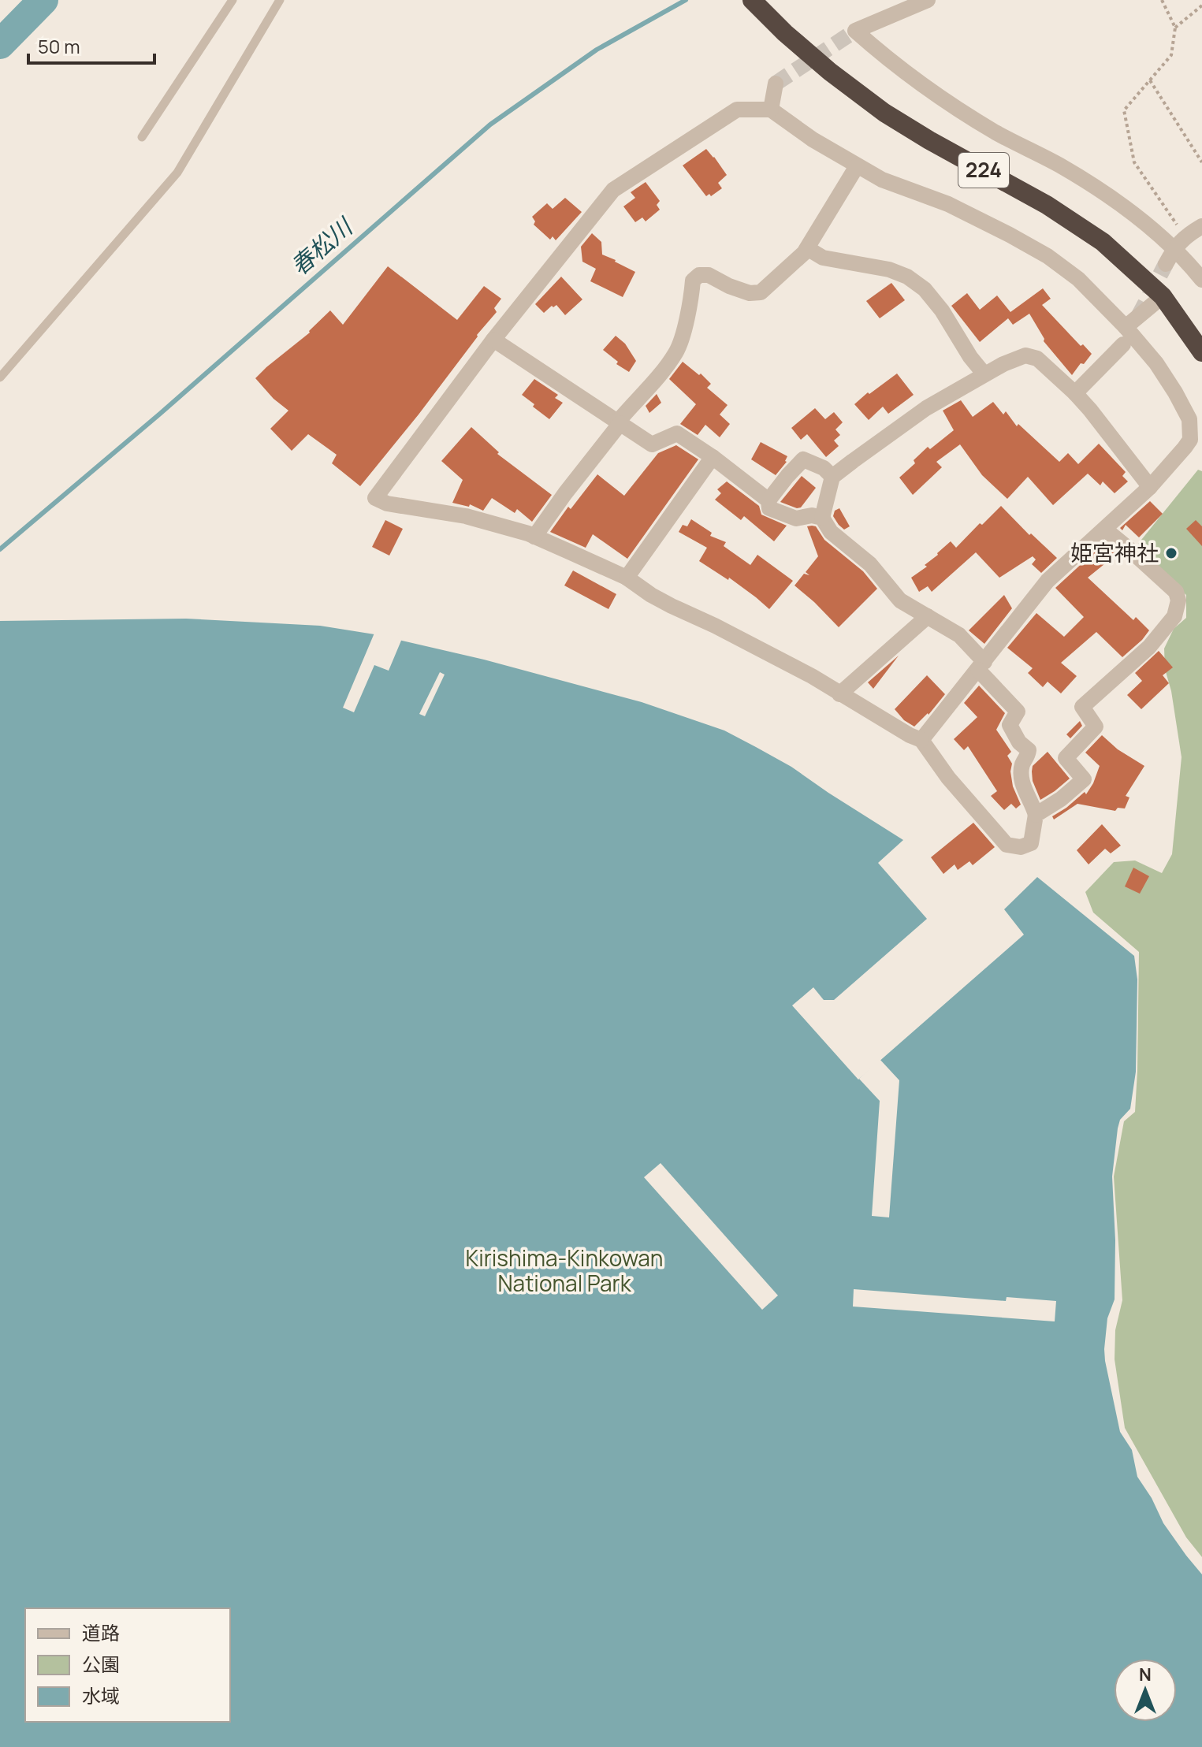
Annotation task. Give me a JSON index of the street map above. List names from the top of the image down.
{
  "streets": {
    "highway": ["224"]
  },
  "water": ["春松川"],
  "parks": ["Kirishima-Kinkowan National Park"],
  "places": ["姫宮神社"],
  "legend": ["道路", "公園", "水域"],
  "scale_bar": "50 m",
  "north": "top"
}
